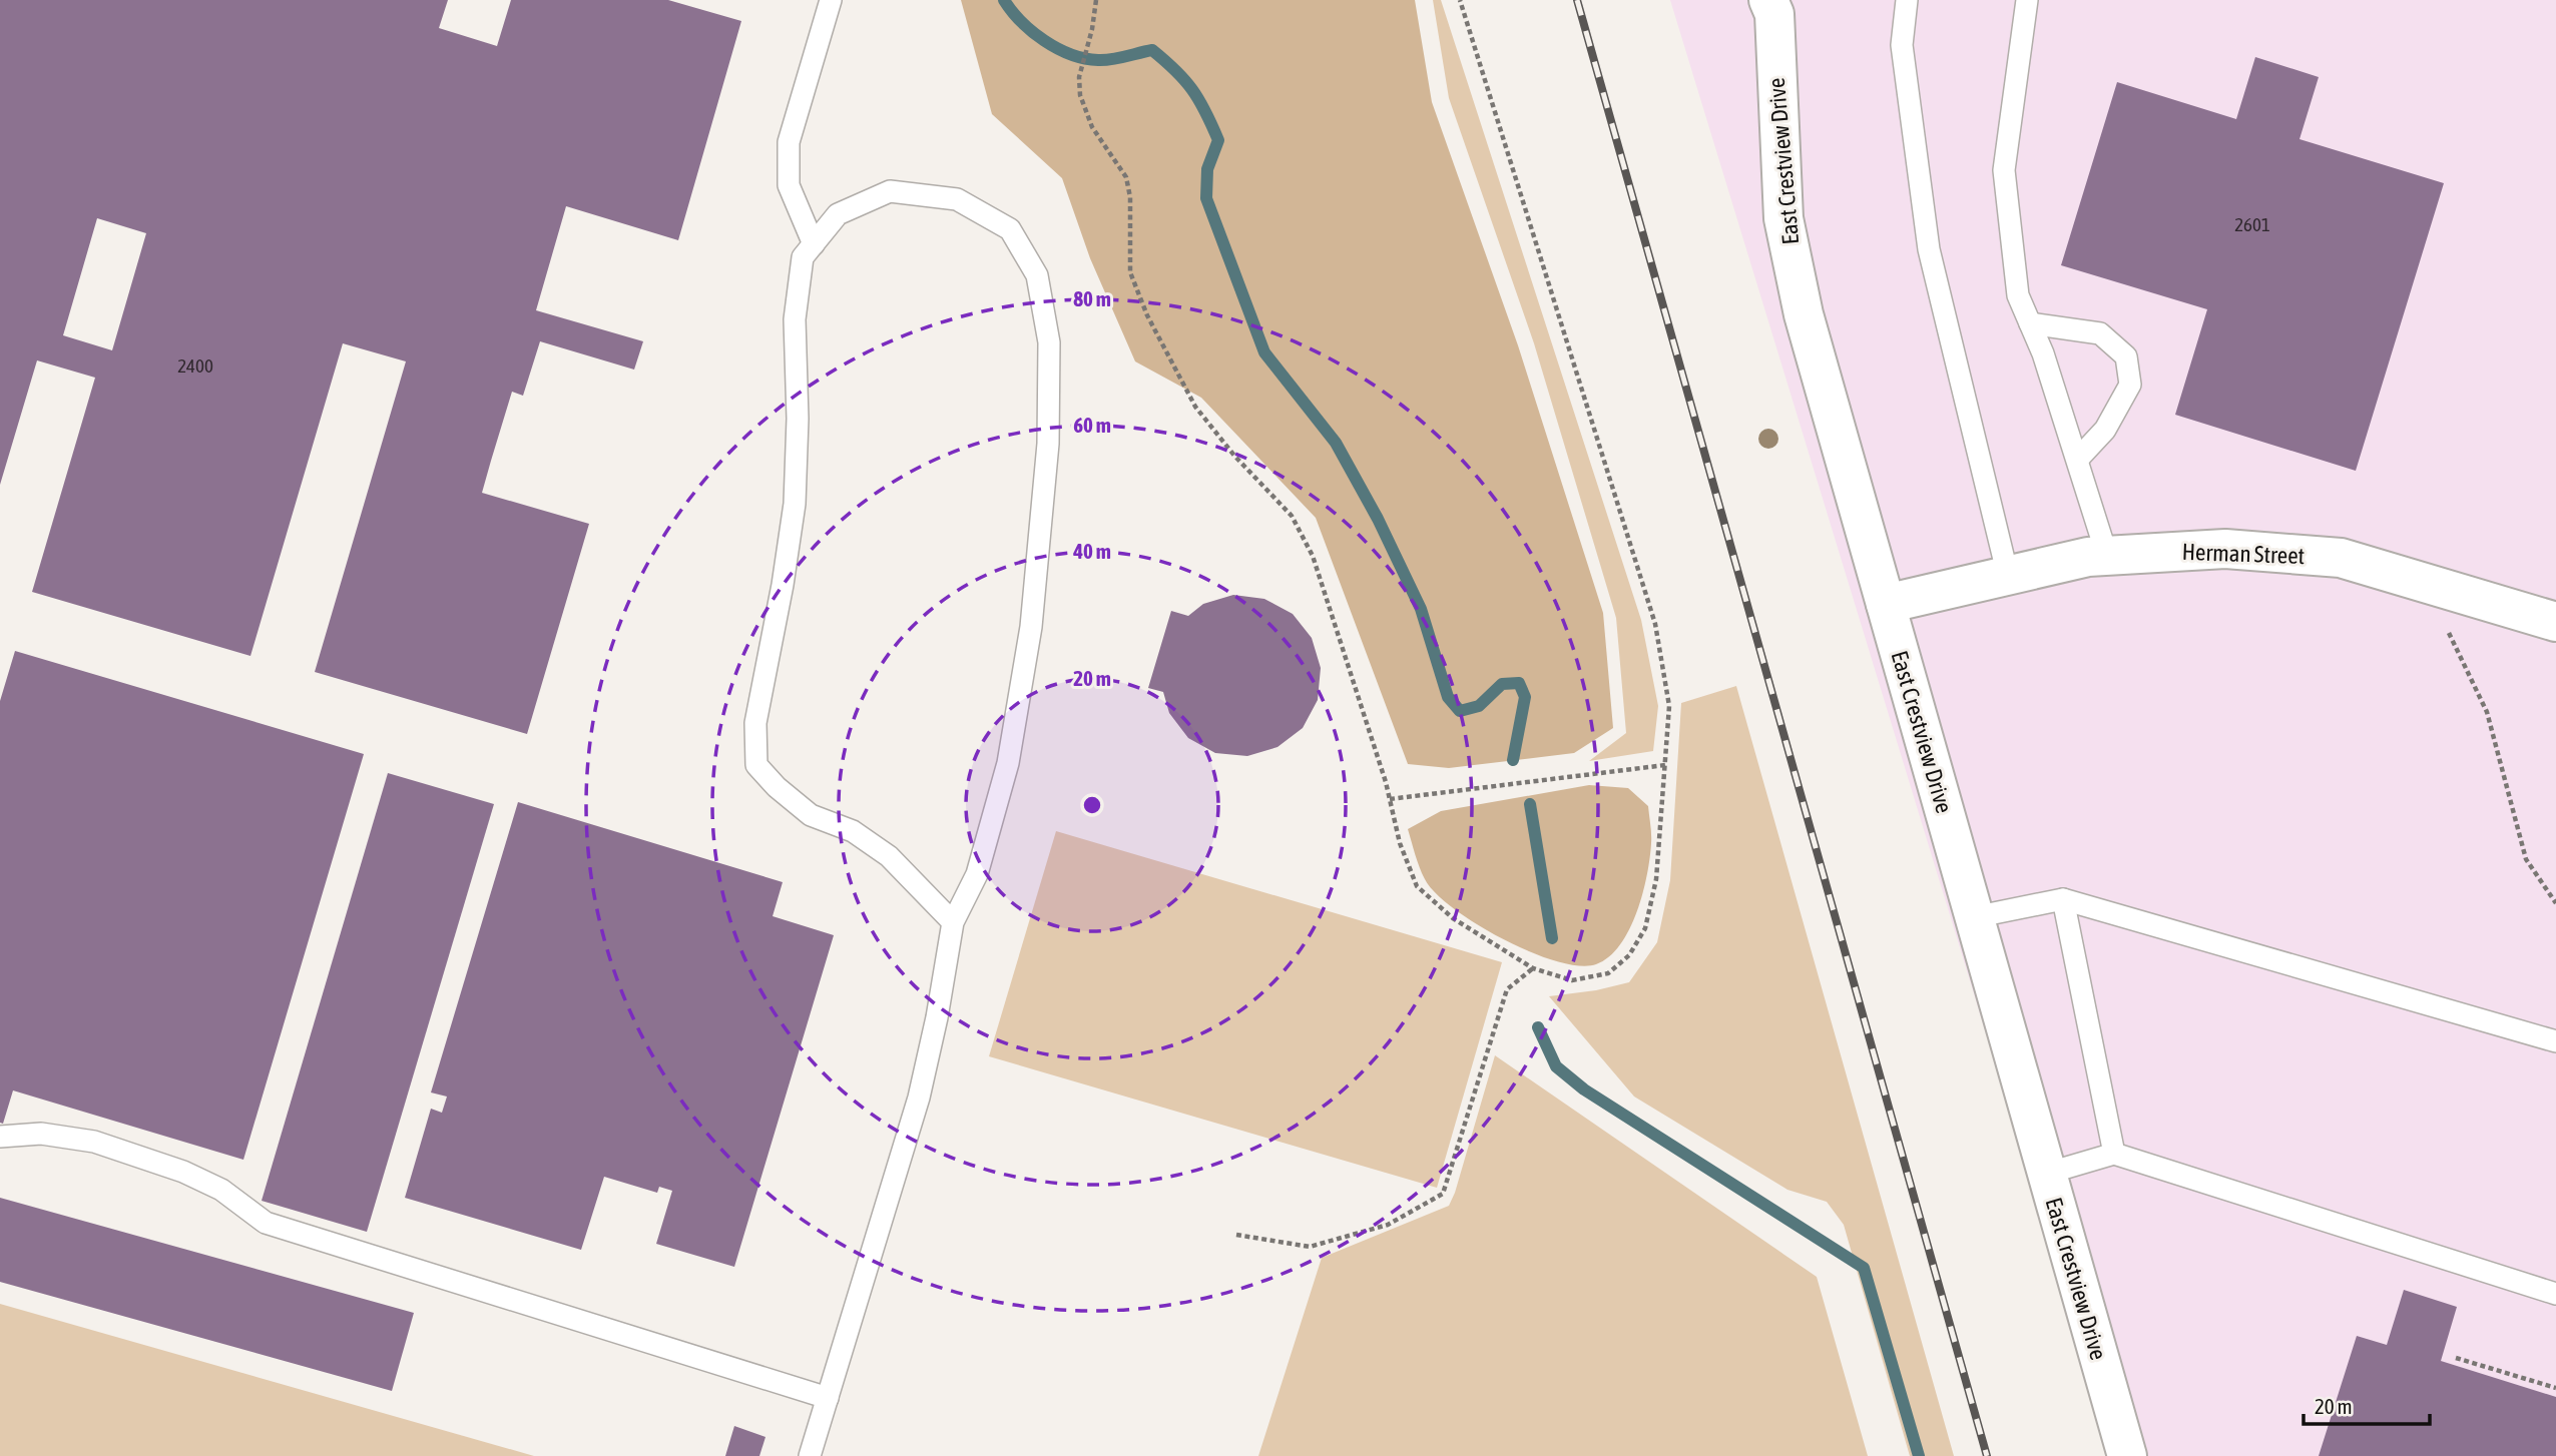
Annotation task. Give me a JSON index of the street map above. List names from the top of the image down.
{
  "streets": {
    "street": ["East Crestview Drive", "Herman Street"]
  },
  "crossings": [
    ["East Crestview Drive", "Herman Street"]
  ],
  "house_numbers": ["2601", "2400"],
  "scale_bar": "20 m",
  "rings": [
    "80 m",
    "60 m",
    "40 m",
    "20 m"
  ]
}
